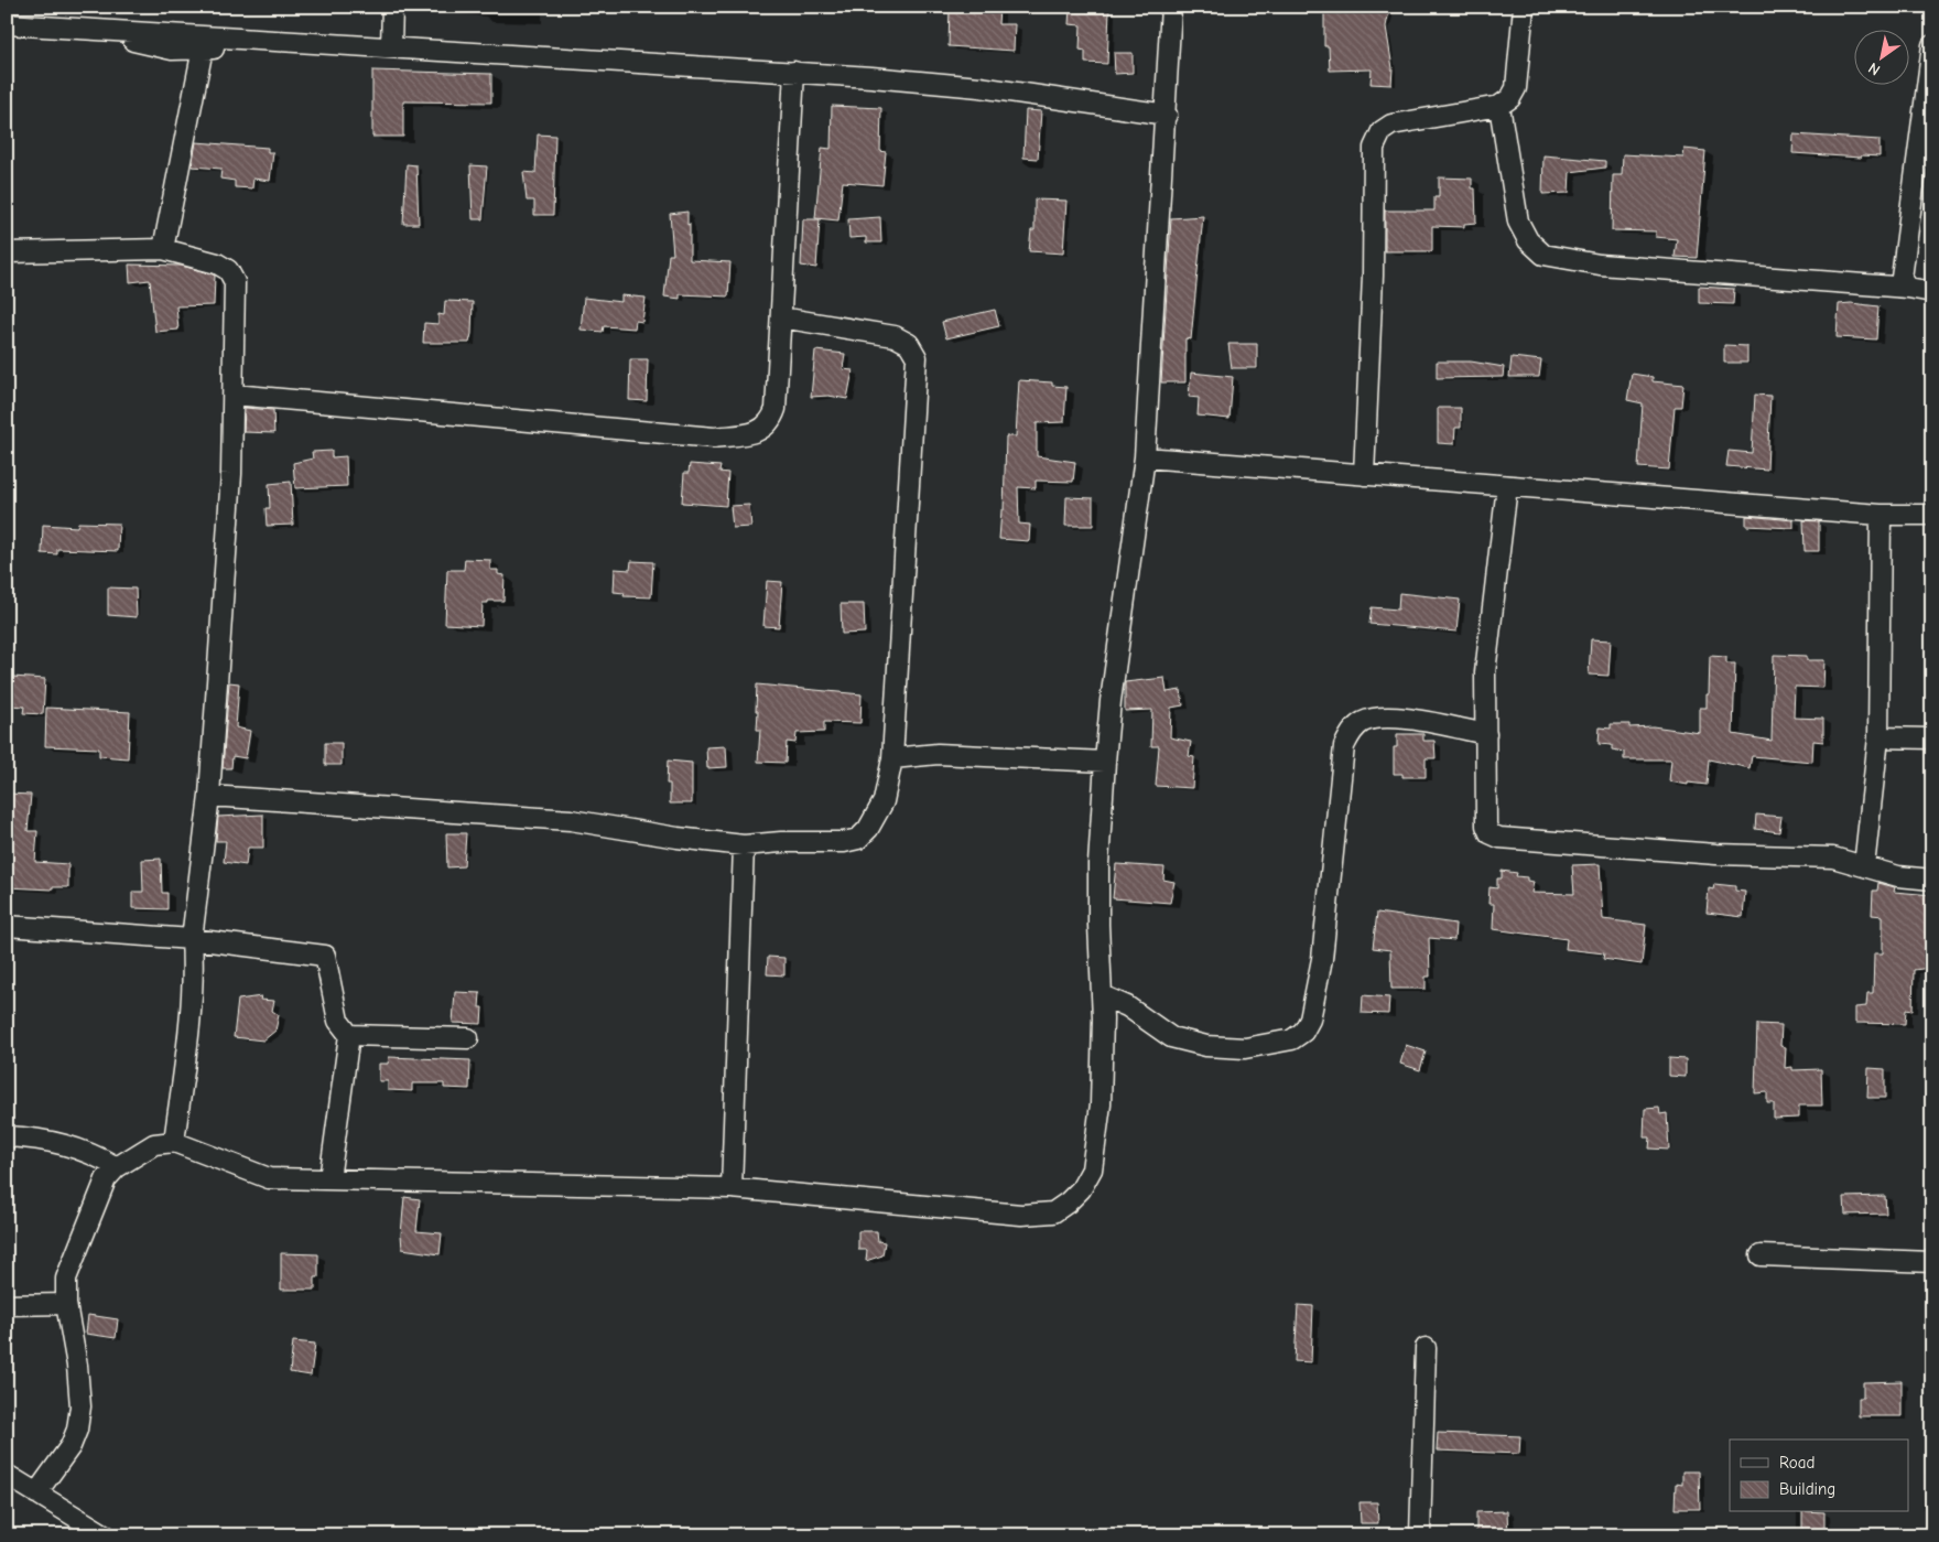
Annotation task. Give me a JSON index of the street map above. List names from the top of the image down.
{
  "legend": ["Road", "Building"],
  "north": "bottom left"
}
